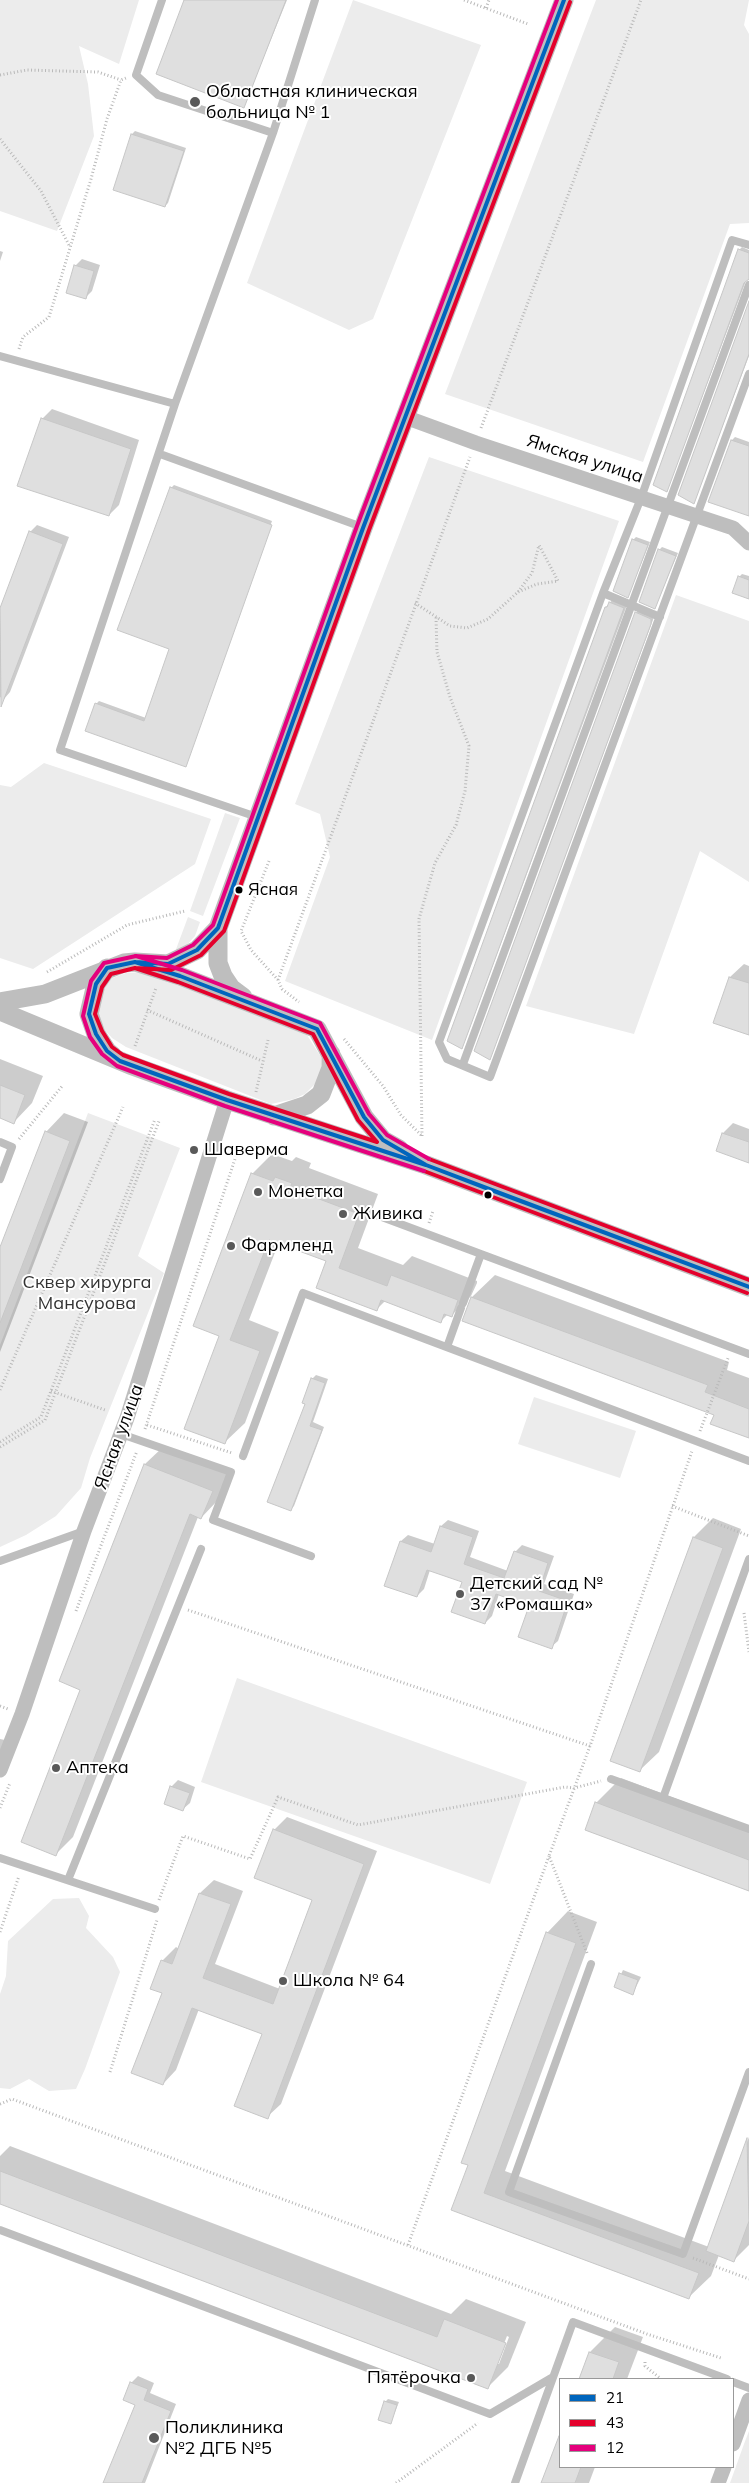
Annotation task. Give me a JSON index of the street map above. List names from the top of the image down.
{
  "streets": {
    "street": ["Ямская улица", "Ясная улица"]
  },
  "parks": ["Сквер хирурга Мансурова"],
  "places": [
    "Областная клиническая больница № 1",
    "Ясная",
    "Шаверма",
    "Монетка",
    "Живика",
    "Фармленд",
    "Детский сад № 37 «Ромашка»",
    "Аптека",
    "Школа № 64",
    "Пятёрочка",
    "Поликлиника №2 ДГБ №5"
  ],
  "lines": ["transit line 21", "transit line 12", "transit line 43"],
  "legend": ["21", "43", "12"]
}
